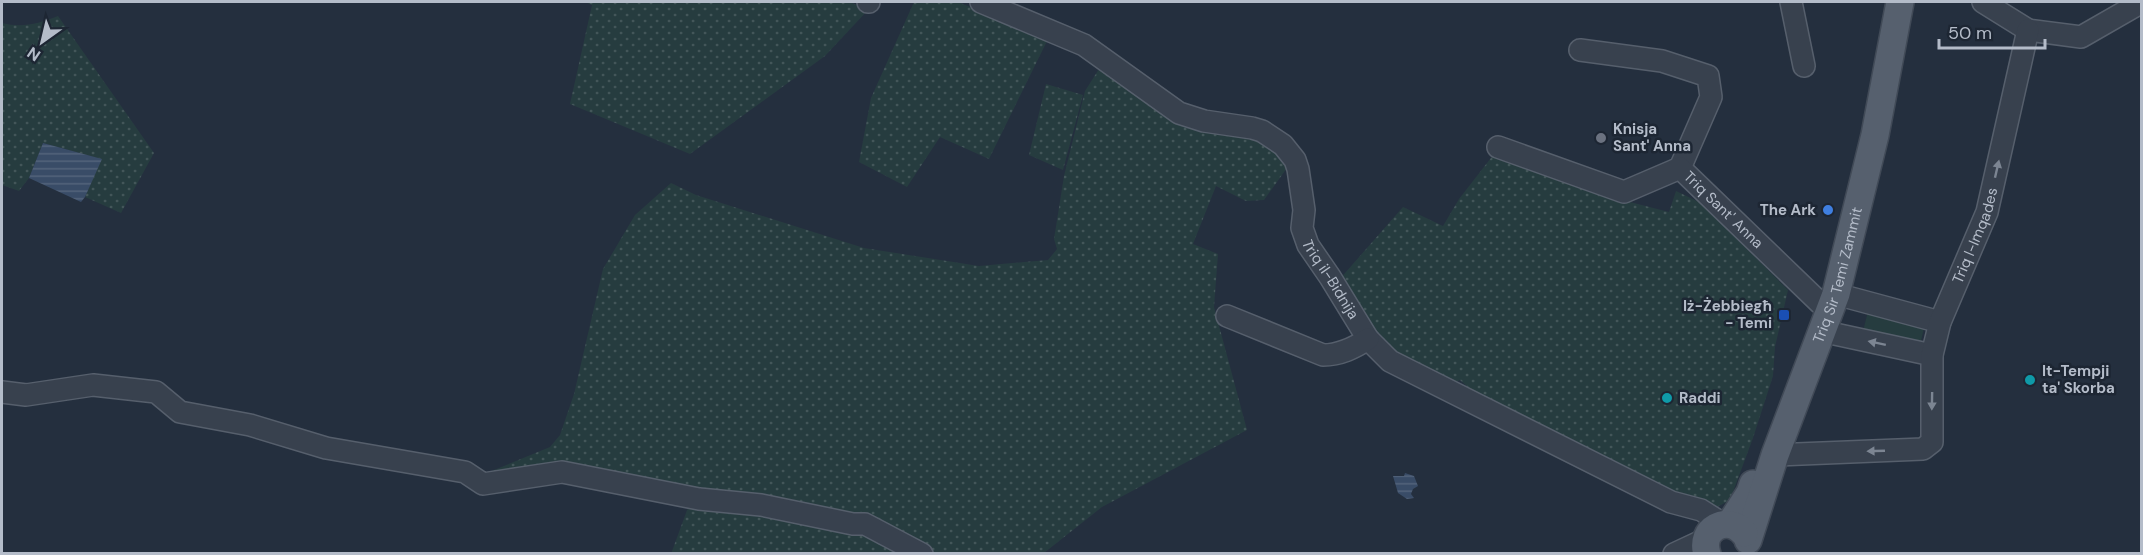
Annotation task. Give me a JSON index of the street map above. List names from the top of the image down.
{
  "streets": {
    "main road": ["Triq Sir Temi Zammit"],
    "street": ["Triq Sant' Anna", "Triq l-Imqades", "Triq il-Bidnija"]
  },
  "crossings": [
    ["Triq Sant' Anna", "Triq l-Imqades"],
    ["Triq Sant' Anna", "Triq Sir Temi Zammit"],
    ["Triq l-Imqades", "Triq Sir Temi Zammit"],
    ["Triq Sir Temi Zammit", "Triq il-Bidnija"]
  ],
  "places": {
    "other": [
      "Knisja Sant' Anna",
      "The Ark",
      "It-Tempji ta' Skorba",
      "Raddi"
    ],
    "transit": ["Iż-Żebbiegħ - Temi"]
  },
  "scale_bar": "50 m",
  "north": "bottom left"
}
